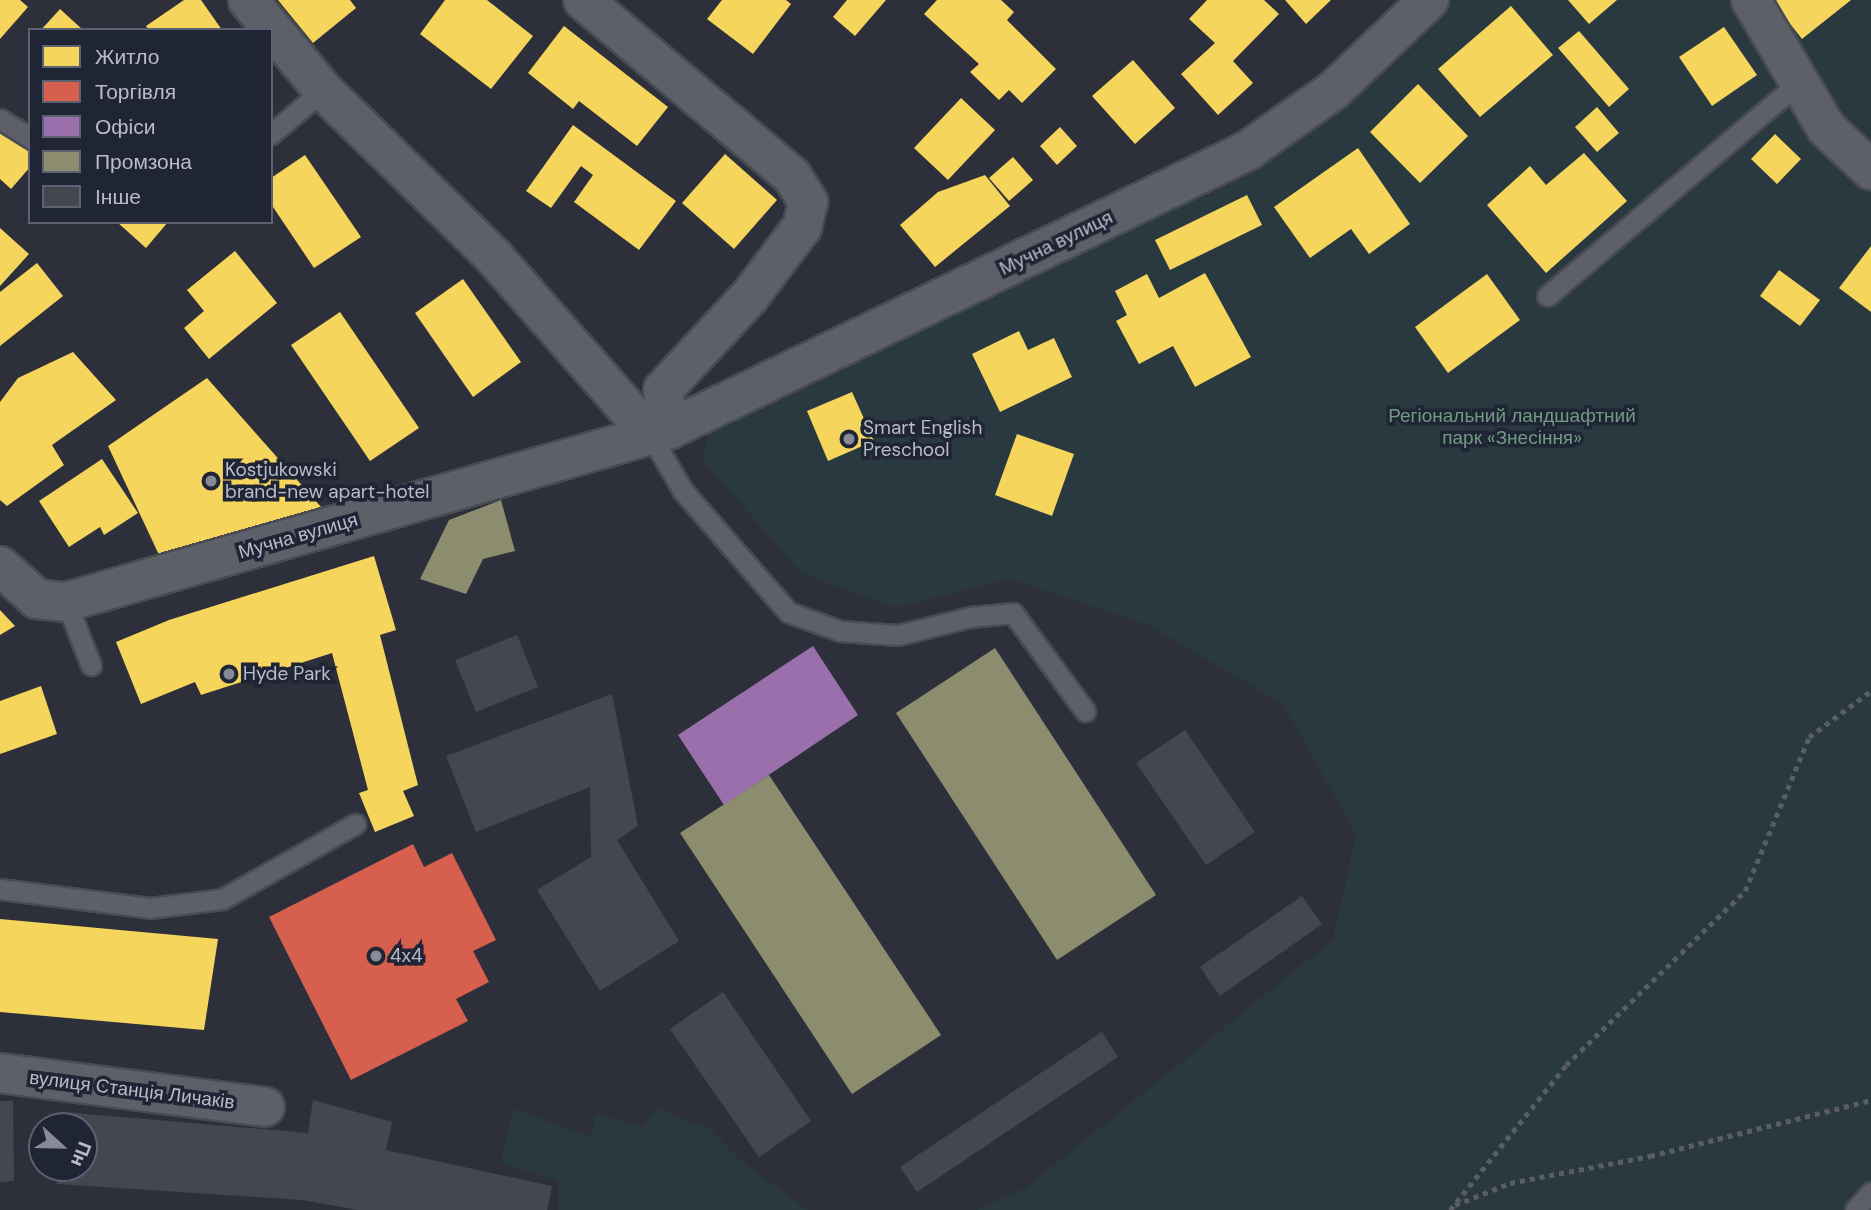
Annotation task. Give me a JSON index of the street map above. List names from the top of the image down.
{
  "streets": {
    "street": ["Мучна вулиця", "вулиця Станція Личаків"]
  },
  "parks": ["Регіональний ландшафтний парк «Знесіння»"],
  "places": [
    "Smart English Preschool",
    "Kostjukowski brand-new apart-hotel",
    "Hyde Park",
    "4х4"
  ],
  "legend": [
    "Житло",
    "Торгівля",
    "Офіси",
    "Промзона",
    "Інше"
  ],
  "north": "right"
}
